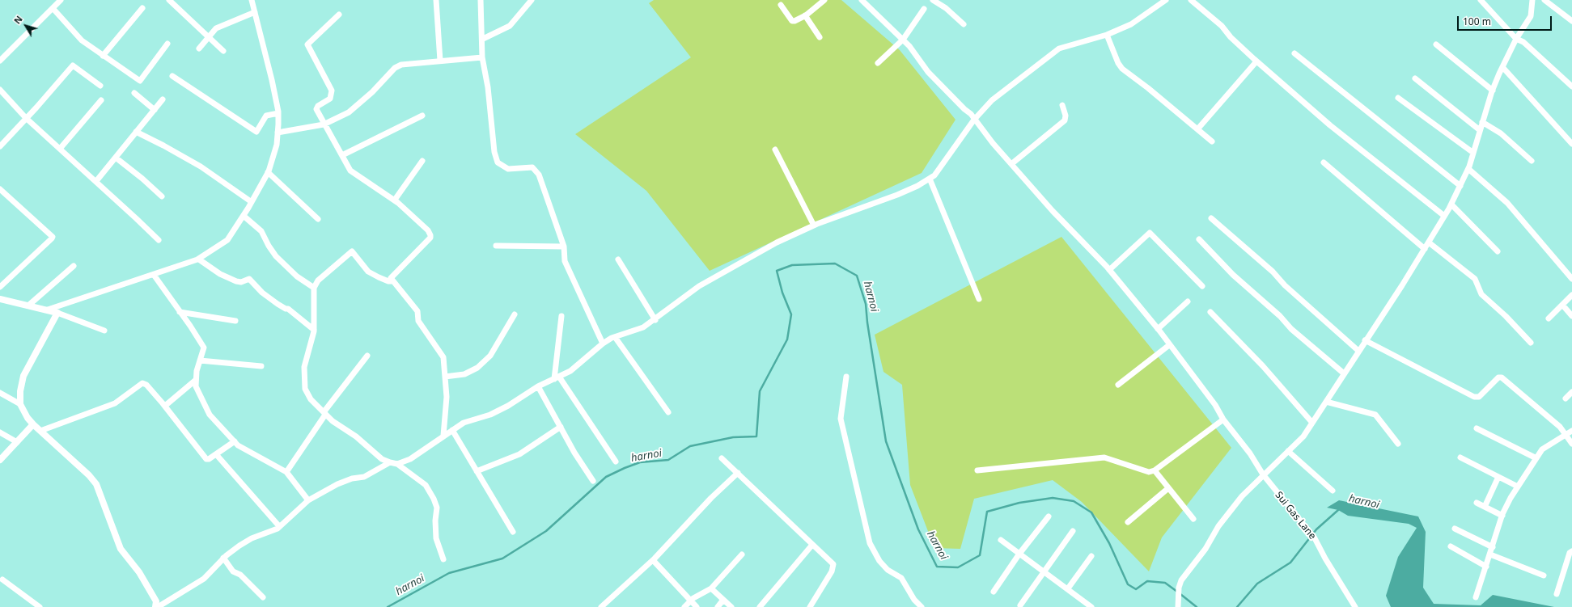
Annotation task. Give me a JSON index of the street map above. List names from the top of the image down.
{
  "streets": {
    "street": ["Sui Gas Lane"]
  },
  "water": ["harnoi"],
  "scale_bar": "100 m",
  "north": "top left"
}
